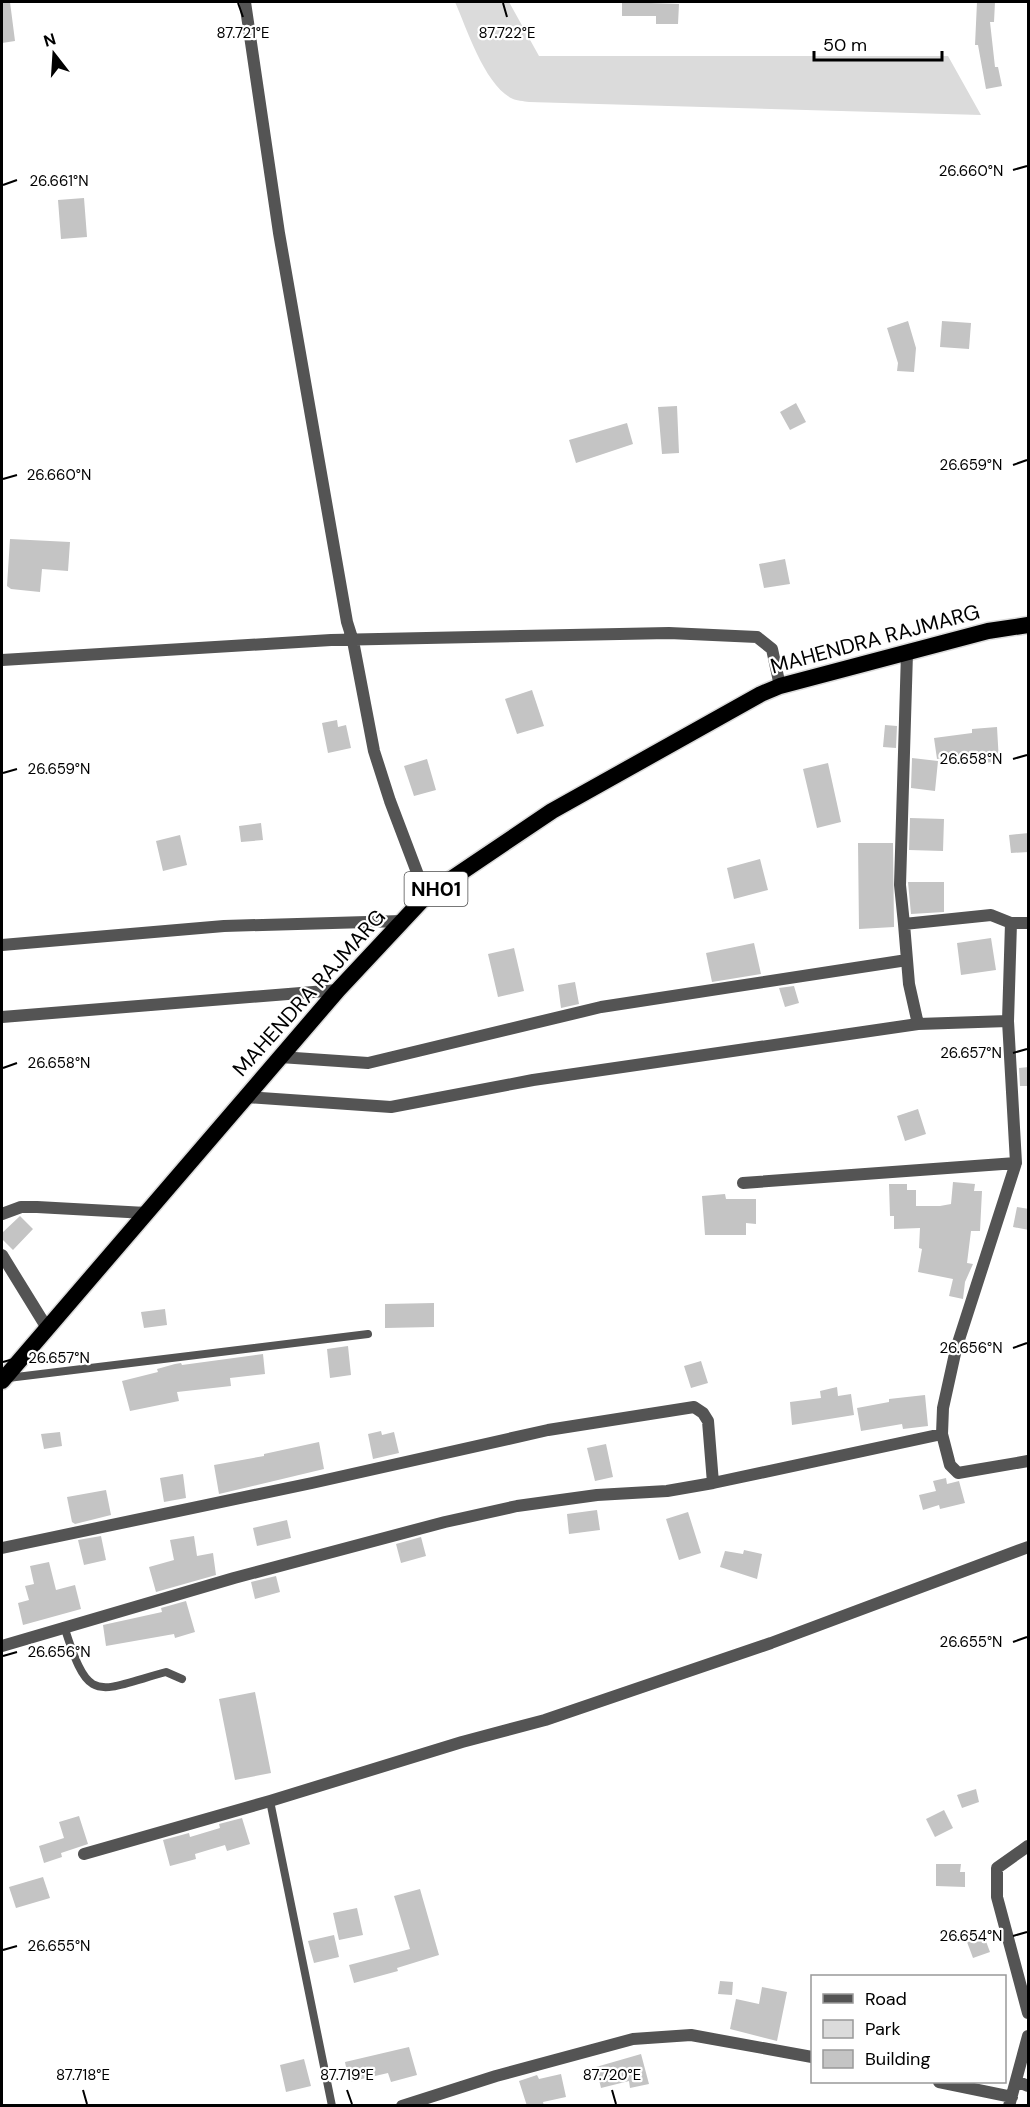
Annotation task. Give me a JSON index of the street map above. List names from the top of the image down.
{
  "streets": {
    "highway": ["MAHENDRA RAJMARG", "NH01"]
  },
  "legend": ["Road", "Park", "Building"],
  "scale_bar": "50 m",
  "north": "top",
  "coordinates": [
    "87.721°E",
    "87.722°E",
    "26.660°N",
    "26.661°N",
    "26.659°N",
    "26.658°N",
    "26.657°N",
    "26.656°N",
    "26.655°N",
    "26.654°N",
    "87.718°E",
    "87.719°E",
    "87.720°E"
  ]
}
